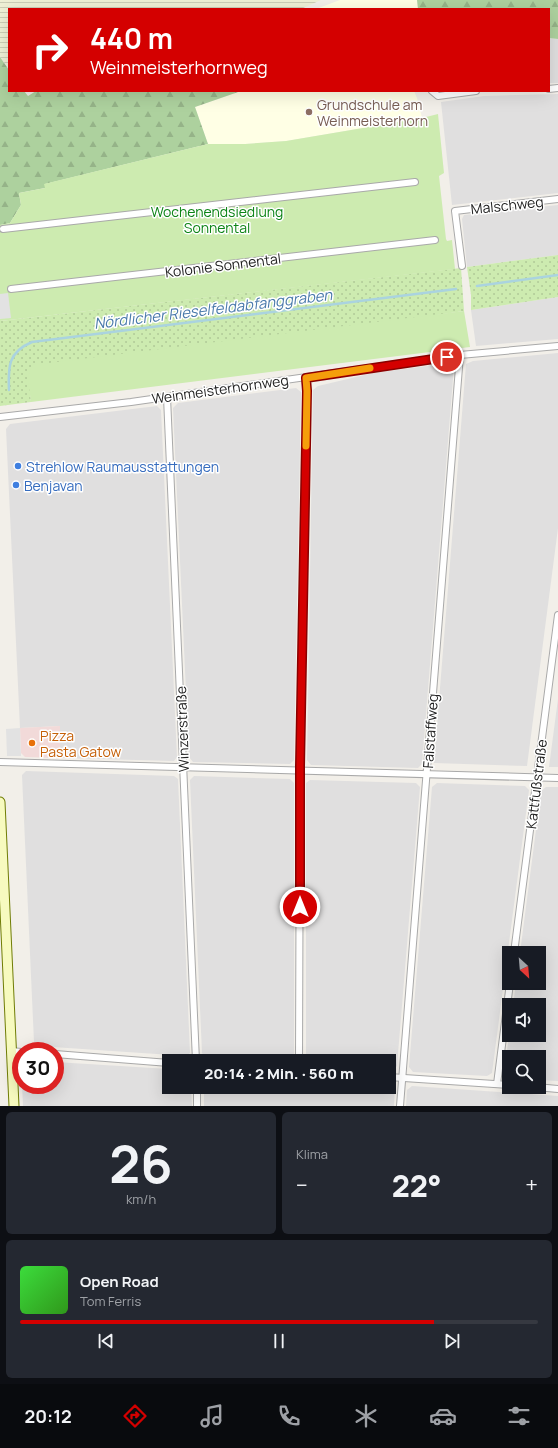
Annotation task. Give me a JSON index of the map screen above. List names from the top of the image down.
{
  "streets": {
    "street": [
      "Malschweg",
      "Kolonie Sonnental",
      "Weinmeisterhornweg",
      "Winzerstraße",
      "Falstaffweg",
      "Kattfußstraße"
    ]
  },
  "crossings": [
    ["Weinmeisterhornweg", "Winzerstraße"],
    ["Weinmeisterhornweg", "Falstaffweg"]
  ],
  "water": ["Nördlicher Rieselfeldabfanggraben"],
  "parks": ["Wochenendsiedlung Sonnental"],
  "places": [
    "Grundschule am Weinmeisterhorn",
    "Strehlow Raumausstattungen",
    "Benjavan",
    "Pizza Pasta Gatow"
  ],
  "north": "bottom right",
  "page": {
    "turn": ["440 m", "Weinmeisterhornweg"],
    "limit": "30",
    "trip": "20:14 · 2 Min. · 560 m",
    "tile": [
      ["26", "km/h"],
      "Klima"
    ],
    "heat": ["−", "22°", "+"],
    "song": ["Open Road", "Tom Ferris"],
    "tabs": "20:12"
  }
}
